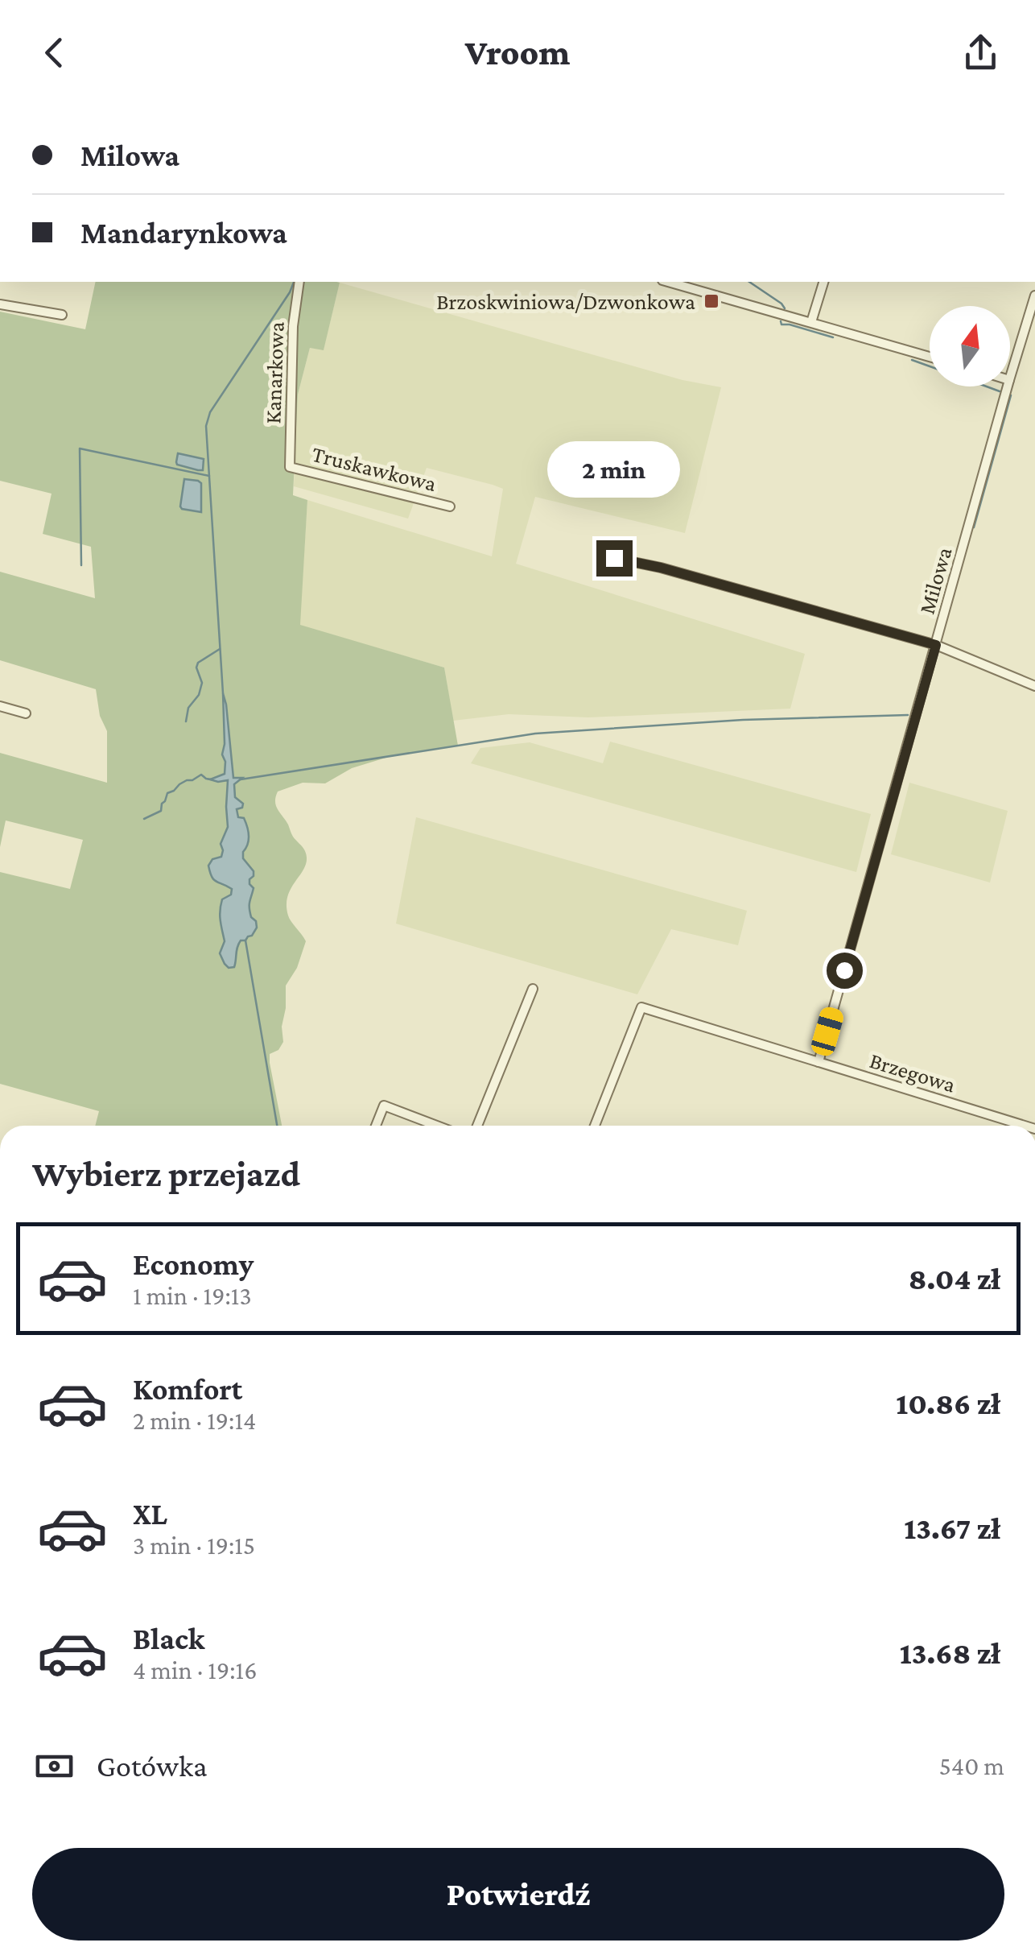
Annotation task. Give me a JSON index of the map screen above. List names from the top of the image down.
{
  "streets": {
    "street": [
      "Kanarkowa",
      "Truskawkowa",
      "Milowa",
      "Brzegowa"
    ]
  },
  "crossings": [
    ["Kanarkowa", "Truskawkowa"],
    ["Milowa", "Brzegowa"]
  ],
  "places": {
    "transit": ["Brzoskwiniowa/Dzwonkowa"]
  },
  "north": "top",
  "page": {
    "header": "Vroom",
    "banner": ["Milowa", "Mandarynkowa"],
    "bubble": "2 min",
    "heading": "Wybierz przejazd",
    "list": [
      {
        "name": "Economy",
        "note": "1 min · 19:13",
        "value": "8.04 zł"
      },
      {
        "name": "Komfort",
        "note": "2 min · 19:14",
        "value": "10.86 zł"
      },
      {
        "name": "XL",
        "note": "3 min · 19:15",
        "value": "13.67 zł"
      },
      {
        "name": "Black",
        "note": "4 min · 19:16",
        "value": "13.68 zł"
      }
    ],
    "pay": ["Gotówka", "540 m"],
    "buttons": "Potwierdź"
  }
}
